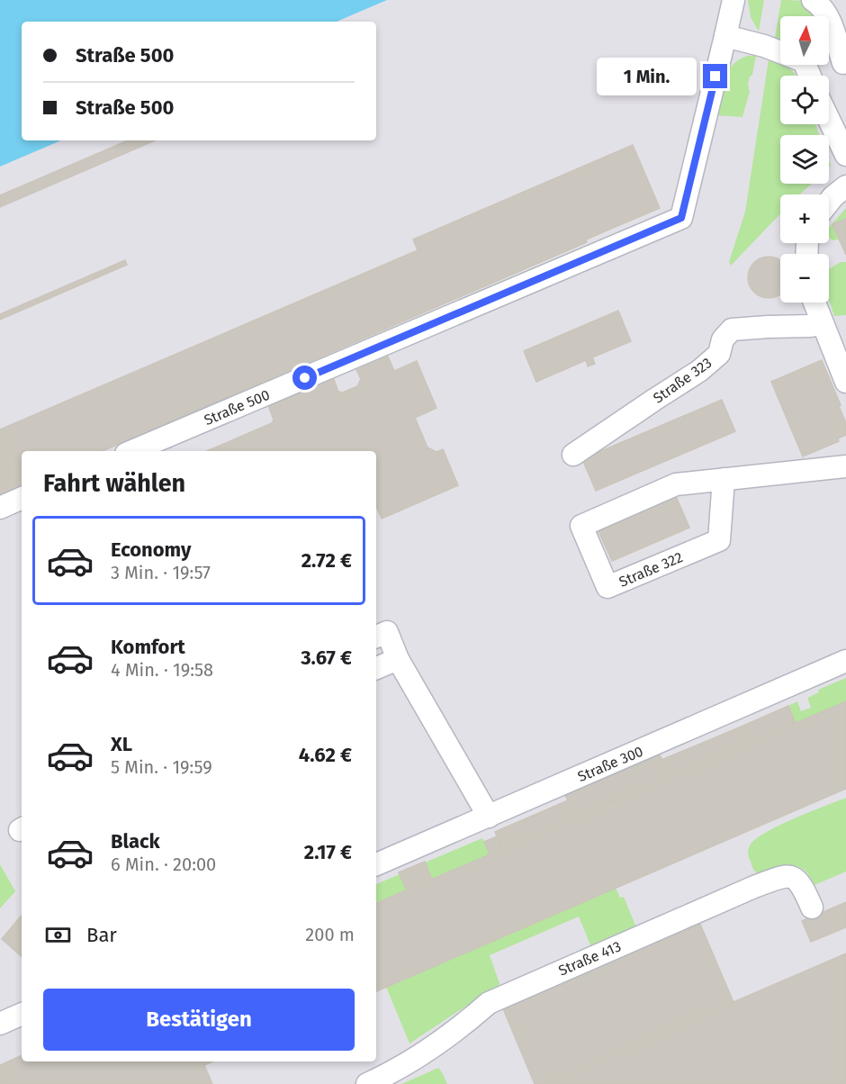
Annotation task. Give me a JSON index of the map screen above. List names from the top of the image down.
{
  "streets": {
    "street": [
      "Straße 323",
      "Straße 500",
      "Straße 322",
      "Straße 300",
      "Straße 413"
    ]
  },
  "north": "top",
  "page": {
    "map_buttons": ["+", "−"],
    "banner": ["Straße 500", "Straße 500"],
    "bubble": "1 Min.",
    "heading": "Fahrt wählen",
    "list": [
      {
        "name": "Economy",
        "note": "3 Min. · 19:57",
        "value": "2.72 €"
      },
      {
        "name": "Komfort",
        "note": "4 Min. · 19:58",
        "value": "3.67 €"
      },
      {
        "name": "XL",
        "note": "5 Min. · 19:59",
        "value": "4.62 €"
      },
      {
        "name": "Black",
        "note": "6 Min. · 20:00",
        "value": "2.17 €"
      }
    ],
    "pay": ["Bar", "200 m"],
    "buttons": "Bestätigen"
  }
}
